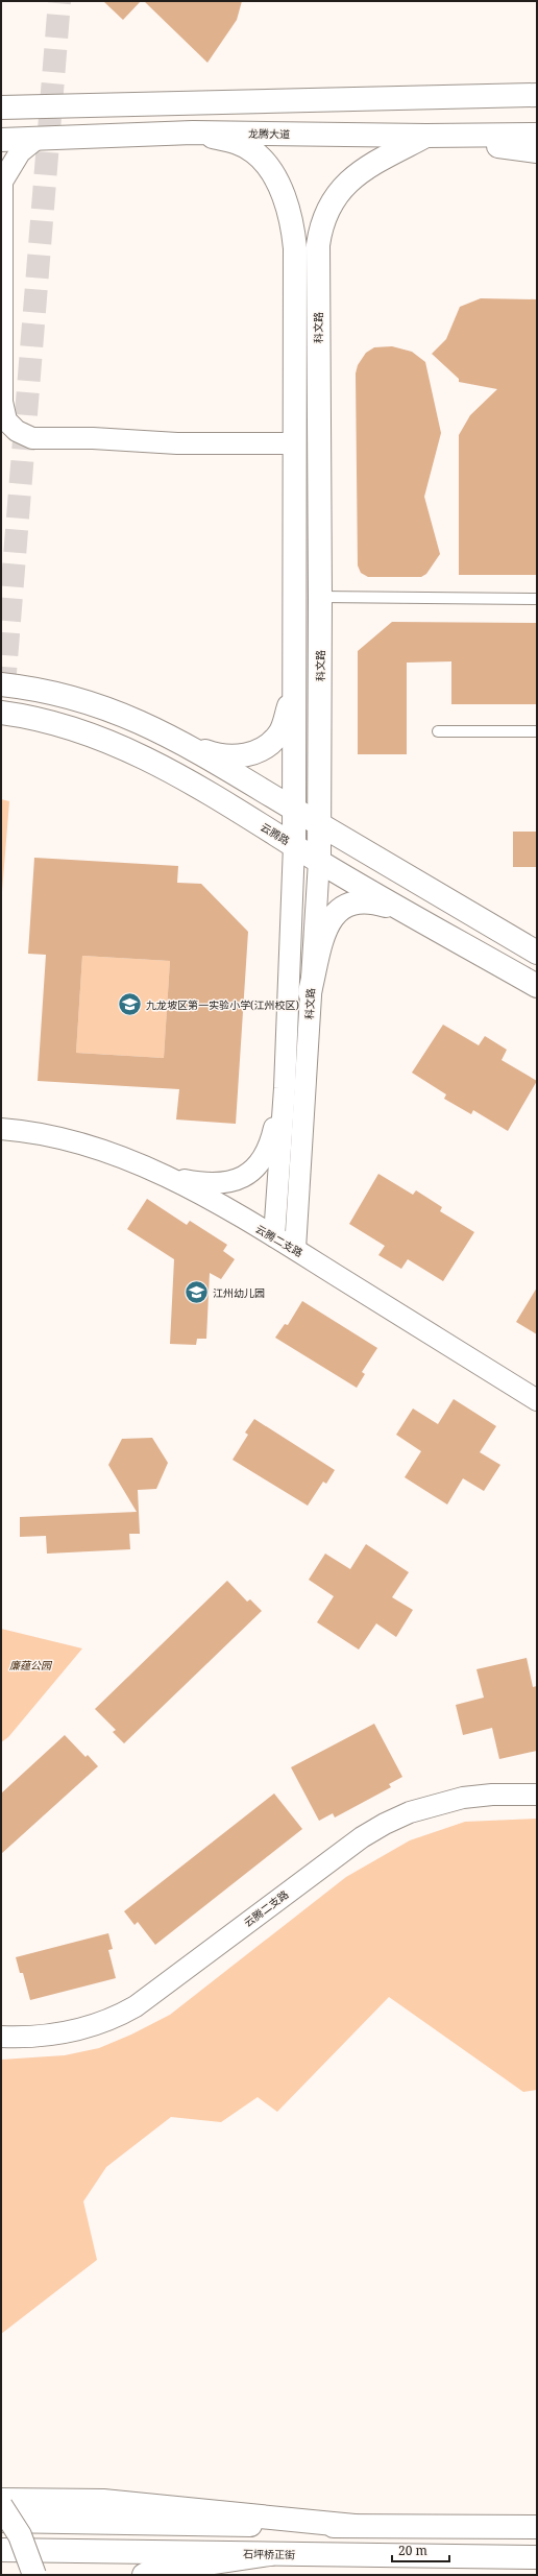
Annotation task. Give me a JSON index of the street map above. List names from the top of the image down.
{
  "streets": {
    "main road": [
      "龙腾大道",
      "科文路",
      "云腾路",
      "石坪桥正街"
    ],
    "street": ["云腾二支路"]
  },
  "crossings": [
    ["龙腾大道", "科文路"],
    ["科文路", "云腾路"],
    ["科文路", "云腾二支路"]
  ],
  "parks": ["廉蕴公园"],
  "places": {
    "school or university": ["九龙坡区第一实验小学(江州校区)", "江州幼儿园"]
  },
  "scale_bar": "20 m"
}
